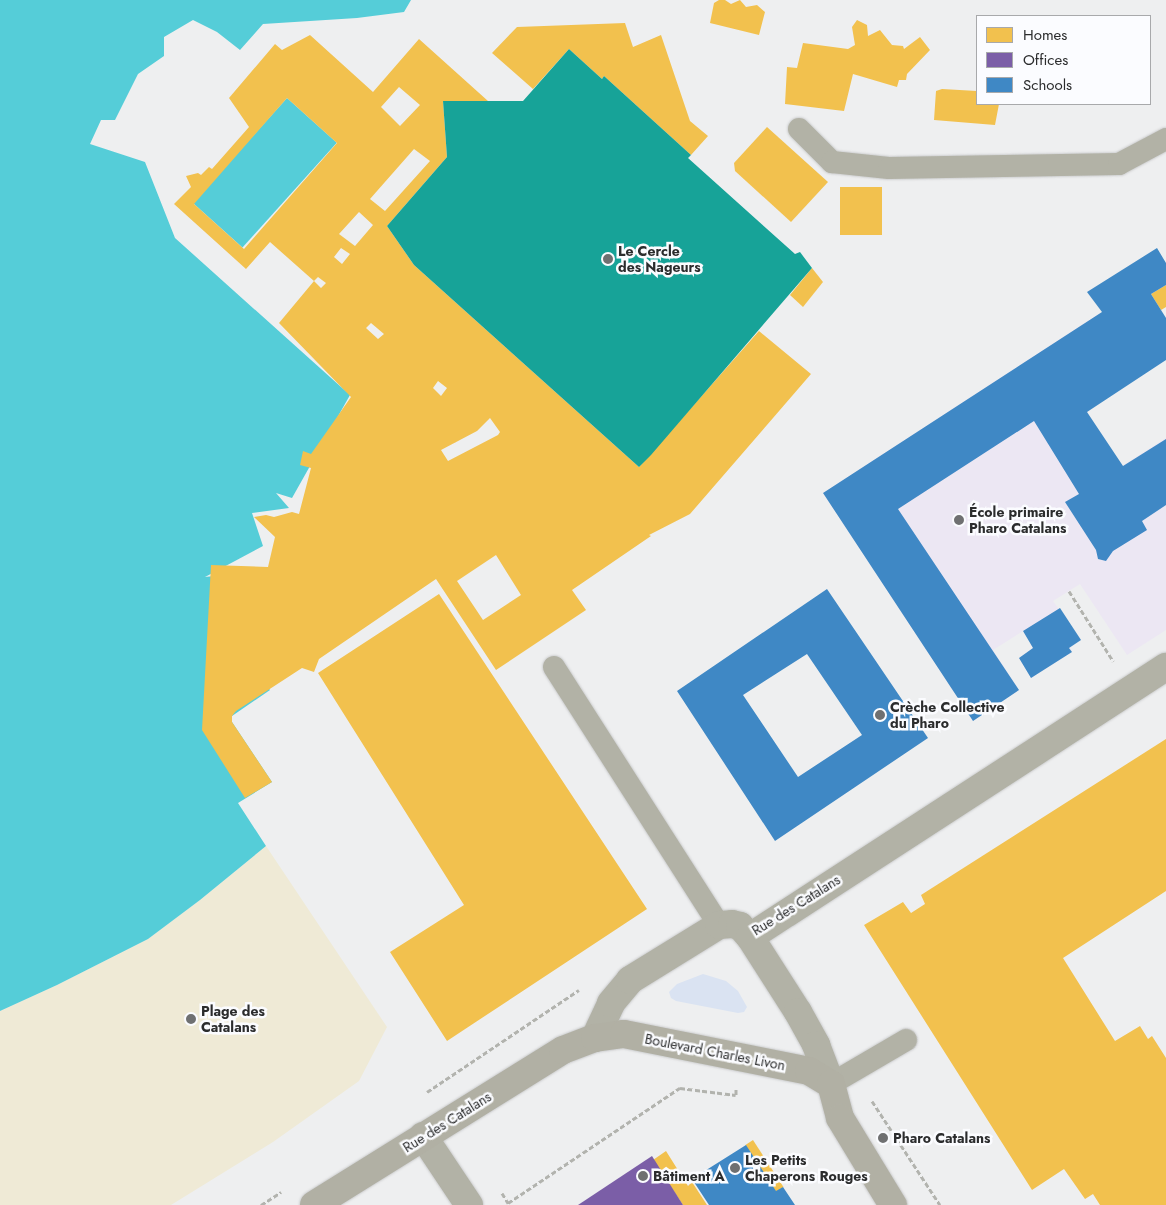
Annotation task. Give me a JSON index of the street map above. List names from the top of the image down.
{
  "streets": {
    "main road": ["Rue des Catalans", "Boulevard Charles Livon"]
  },
  "crossings": [
    ["Rue des Catalans", "Boulevard Charles Livon"]
  ],
  "places": [
    "Le Cercle des Nageurs",
    "École primaire Pharo Catalans",
    "Crèche Collective du Pharo",
    "Plage des Catalans",
    "Pharo Catalans",
    "Les Petits Chaperons Rouges",
    "Bâtiment A"
  ],
  "legend": ["Homes", "Offices", "Schools"]
}
